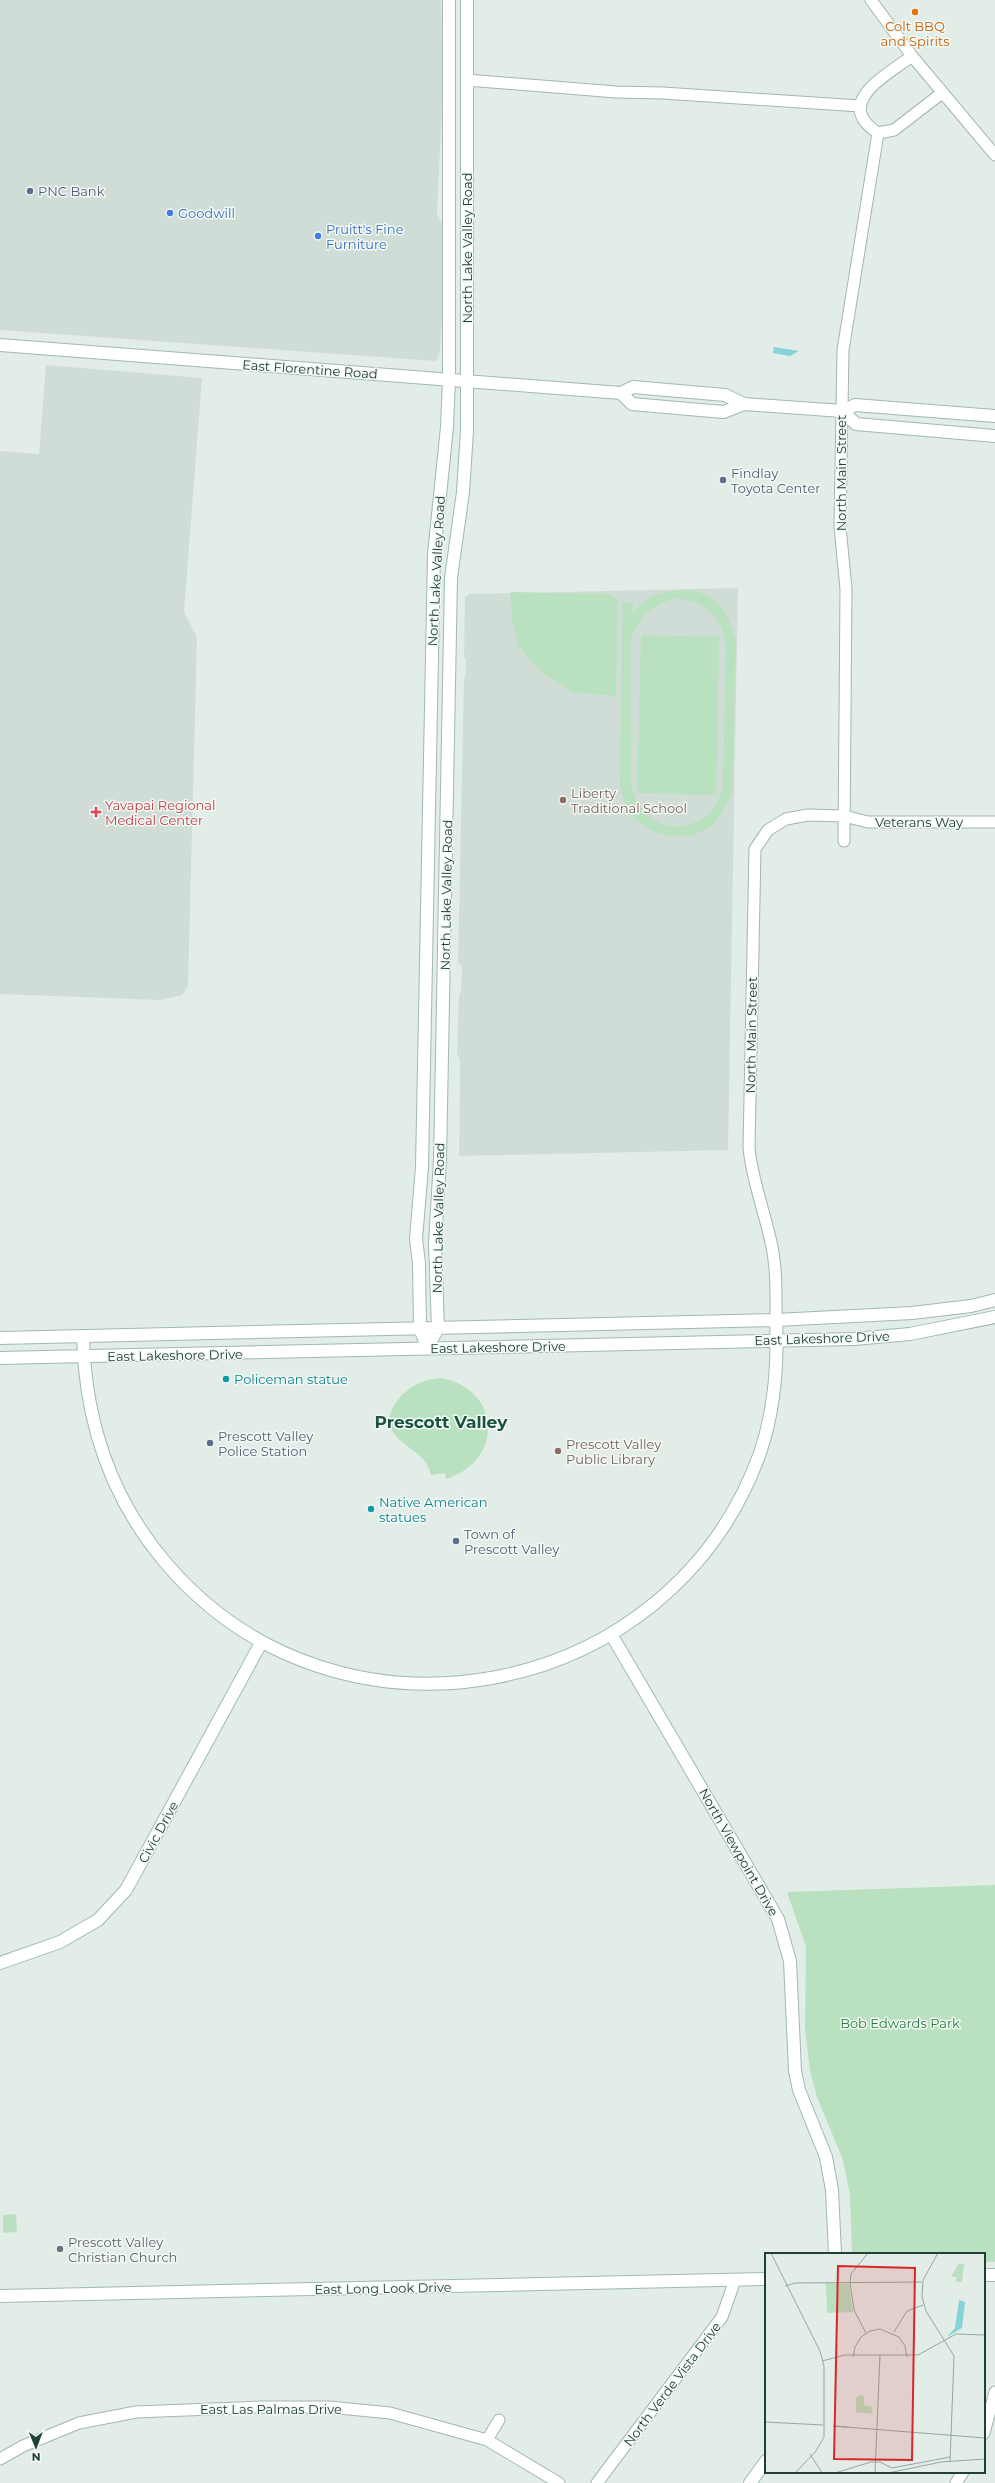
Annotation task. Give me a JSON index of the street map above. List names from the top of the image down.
{
  "streets": {
    "street": [
      "North Lake Valley Road",
      "East Florentine Road",
      "North Main Street",
      "Veterans Way",
      "East Lakeshore Drive",
      "Civic Drive",
      "North Viewpoint Drive",
      "East Long Look Drive",
      "North Verde Vista Drive",
      "East Las Palmas Drive"
    ]
  },
  "crossings": [
    ["North Lake Valley Road", "East Florentine Road"],
    ["North Lake Valley Road", "East Lakeshore Drive"],
    ["East Florentine Road", "North Main Street"],
    ["North Main Street", "Veterans Way"],
    ["North Main Street", "East Lakeshore Drive"],
    ["East Long Look Drive", "North Verde Vista Drive"]
  ],
  "districts": ["Prescott Valley"],
  "parks": ["Bob Edwards Park"],
  "places": {
    "other": [
      "Colt BBQ and Spirits",
      "PNC Bank",
      "Goodwill",
      "Pruitt's Fine Furniture",
      "Findlay Toyota Center",
      "Liberty Traditional School",
      "Policeman statue",
      "Prescott Valley Police Station",
      "Prescott Valley Public Library",
      "Native American statues",
      "Town of Prescott Valley",
      "Prescott Valley Christian Church"
    ],
    "health": ["Yavapai Regional Medical Center"]
  },
  "north": "bottom"
}
